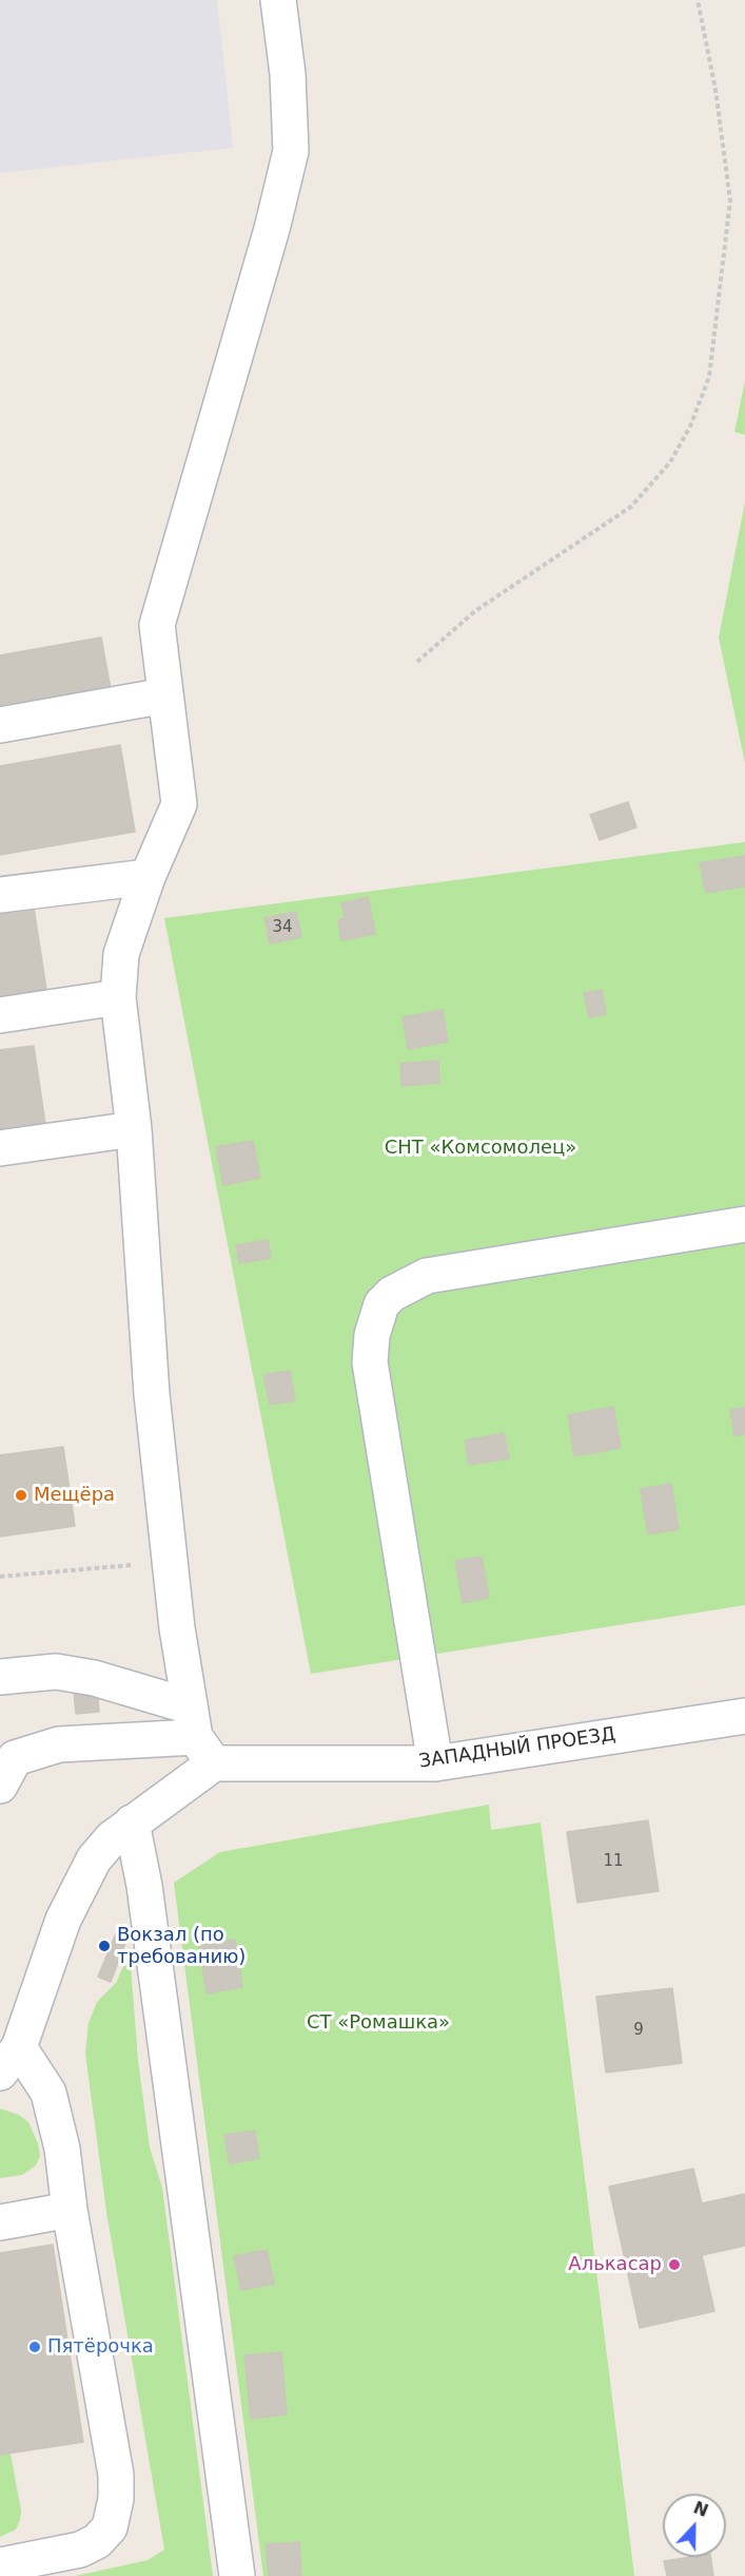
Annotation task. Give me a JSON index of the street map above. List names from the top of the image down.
{
  "streets": {
    "street": ["ЗАПАДНЫЙ ПРОЕЗД"]
  },
  "parks": ["СНТ «Комсомолец»", "СТ «Ромашка»"],
  "places": [
    "Мещёра",
    "Вокзал (по требованию)",
    "Алькасар",
    "Пятёрочка"
  ],
  "house_numbers": ["34", "11", "9"],
  "north": "top"
}
